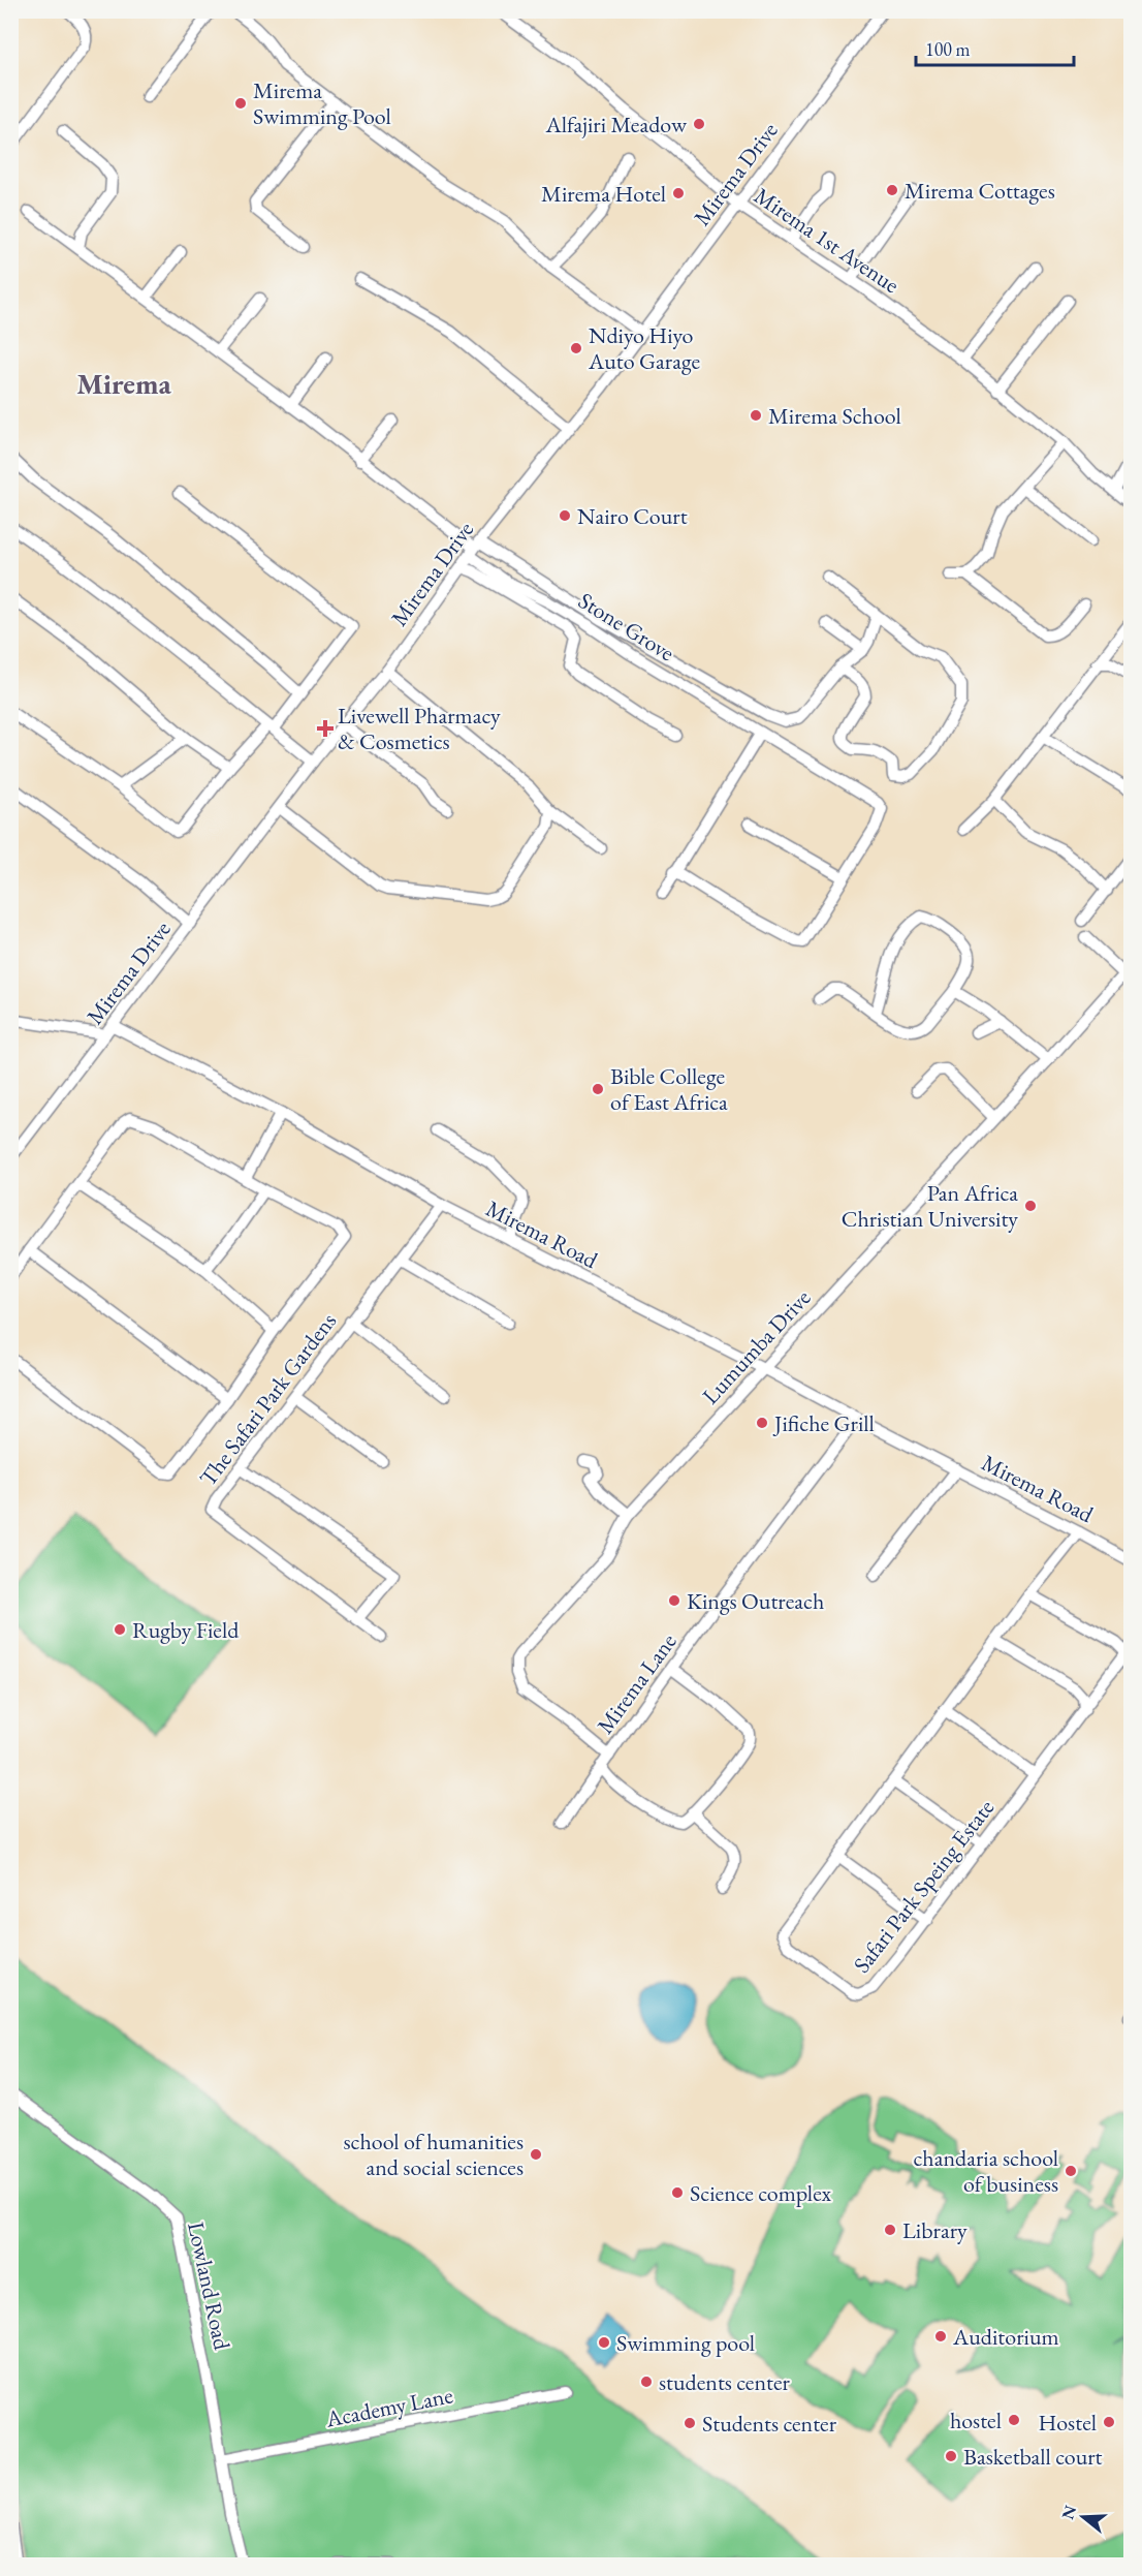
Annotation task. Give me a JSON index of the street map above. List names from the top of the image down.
{
  "streets": {
    "street": [
      "Mirema Drive",
      "Mirema 1st Avenue",
      "Stone Grove",
      "Mirema Road",
      "Lumumba Drive",
      "The Safari Park Gardens",
      "Mirema Lane",
      "Safari Park Speing Estate",
      "Lowland Road",
      "Academy Lane"
    ]
  },
  "crossings": [
    ["Mirema Drive", "Mirema 1st Avenue"],
    ["Mirema Drive", "Stone Grove"],
    ["Mirema Drive", "Mirema Road"],
    ["Mirema Road", "Lumumba Drive"],
    ["Mirema Road", "The Safari Park Gardens"],
    ["Mirema Road", "Mirema Lane"],
    ["Mirema Road", "Safari Park Speing Estate"],
    ["Lumumba Drive", "Mirema Lane"],
    ["Lowland Road", "Academy Lane"]
  ],
  "districts": ["Mirema"],
  "places": {
    "other": [
      "Mirema Swimming Pool",
      "Alfajiri Meadow",
      "Mirema Cottages",
      "Mirema Hotel",
      "Ndiyo Hiyo Auto Garage",
      "Mirema School",
      "Nairo Court",
      "Bible College of East Africa",
      "Pan Africa Christian University",
      "Jifiche Grill",
      "Kings Outreach",
      "Rugby Field",
      "school of humanities and social sciences",
      "chandaria school of business",
      "Science complex",
      "Library",
      "Auditorium",
      "Swimming pool",
      "students center",
      "hostel",
      "Hostel",
      "Students center",
      "Basketball court"
    ],
    "health": ["Livewell Pharmacy & Cosmetics"]
  },
  "scale_bar": "100 m",
  "north": "left"
}
